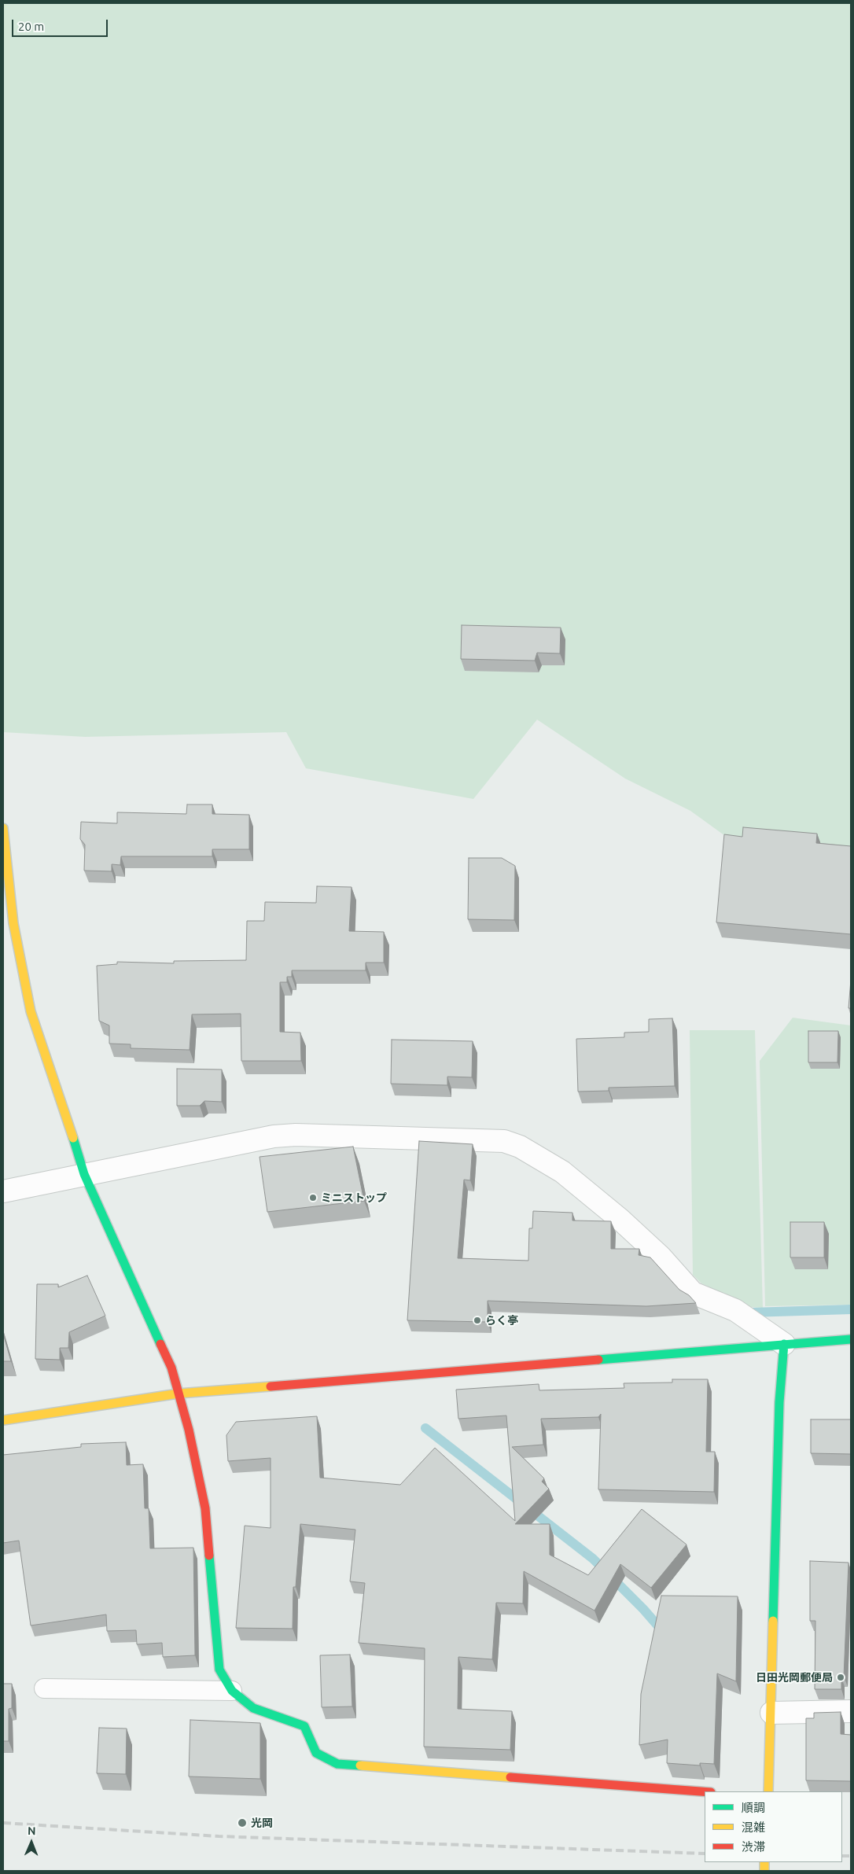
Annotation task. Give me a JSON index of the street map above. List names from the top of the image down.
{
  "places": [
    "ミニストップ",
    "らく亭",
    "日田光岡郵便局",
    "光岡"
  ],
  "legend": ["順調", "混雑", "渋滞"],
  "scale_bar": "20 m",
  "north": "top"
}
